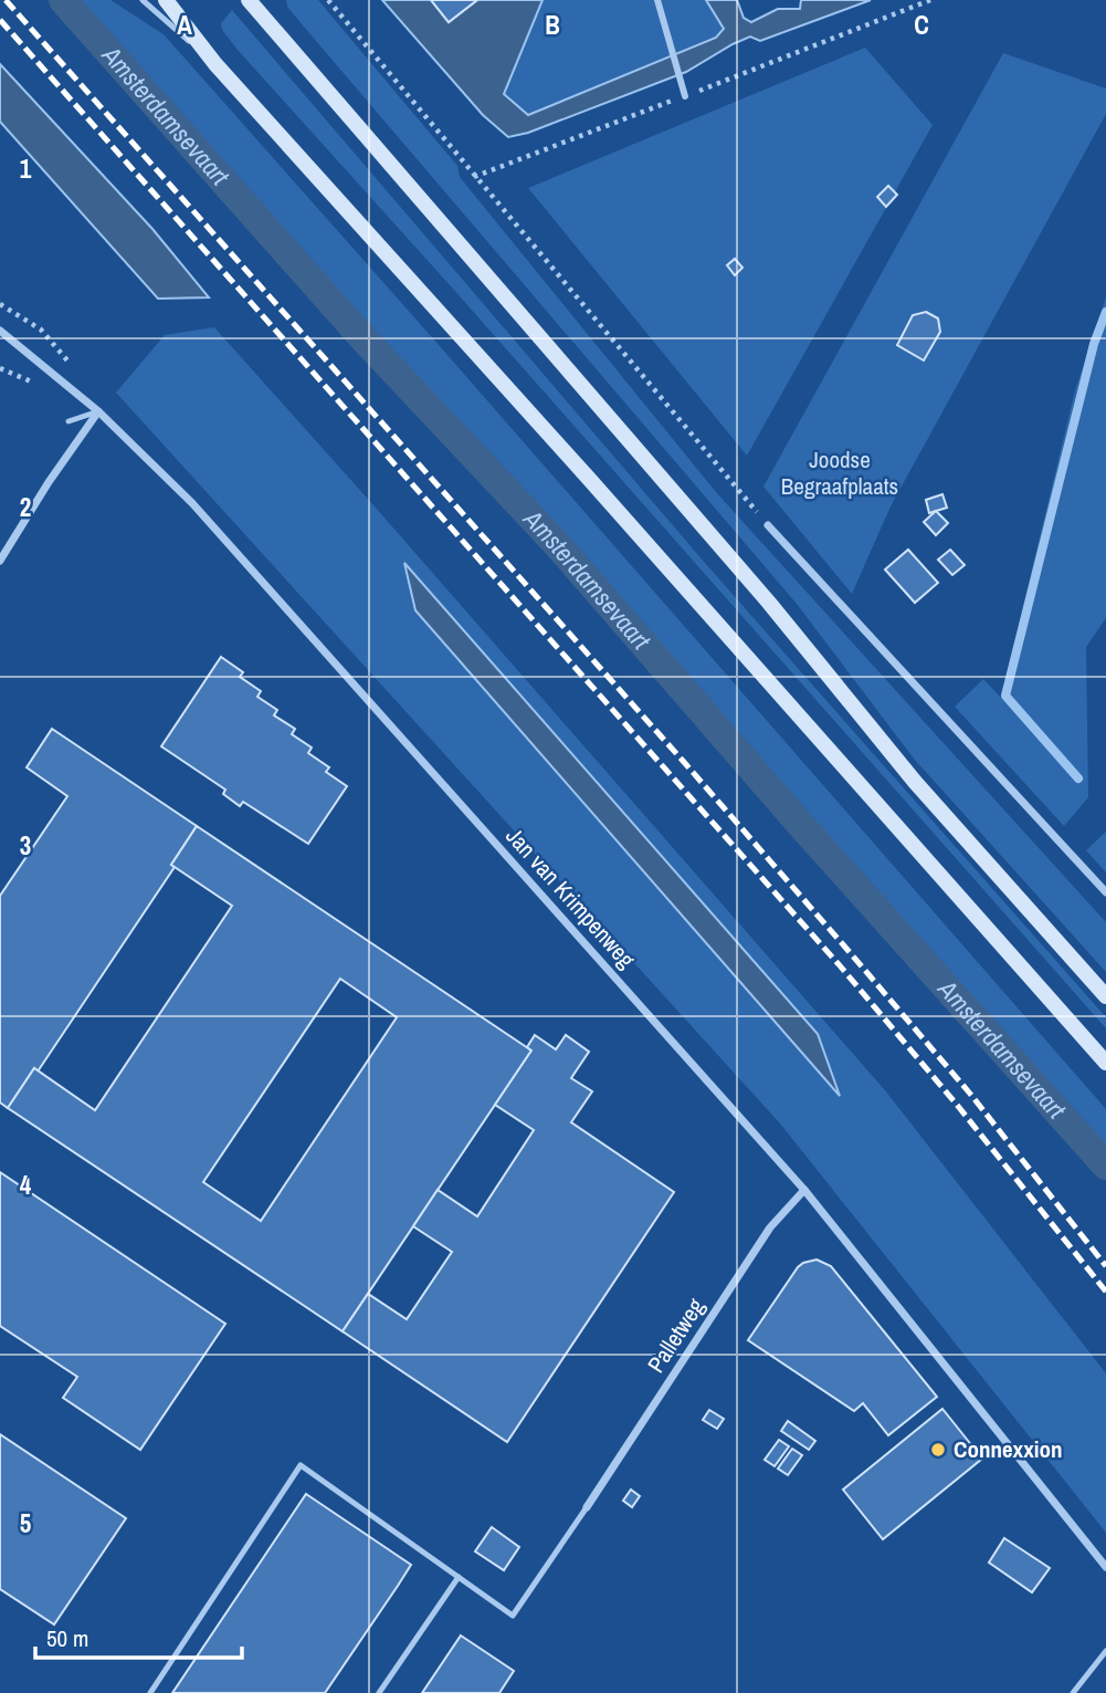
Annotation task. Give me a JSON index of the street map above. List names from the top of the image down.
{
  "streets": {
    "street": ["Jan van Krimpenweg", "Palletweg"]
  },
  "crossings": [
    ["Jan van Krimpenweg", "Palletweg"]
  ],
  "water": ["Amsterdamsevaart"],
  "parks": ["Joodse Begraafplaats"],
  "places": ["Connexxion"],
  "scale_bar": "50 m",
  "grid": {
    "columns": ["A", "B", "C"],
    "rows": [
      "1",
      "2",
      "3",
      "4",
      "5"
    ]
  }
}
